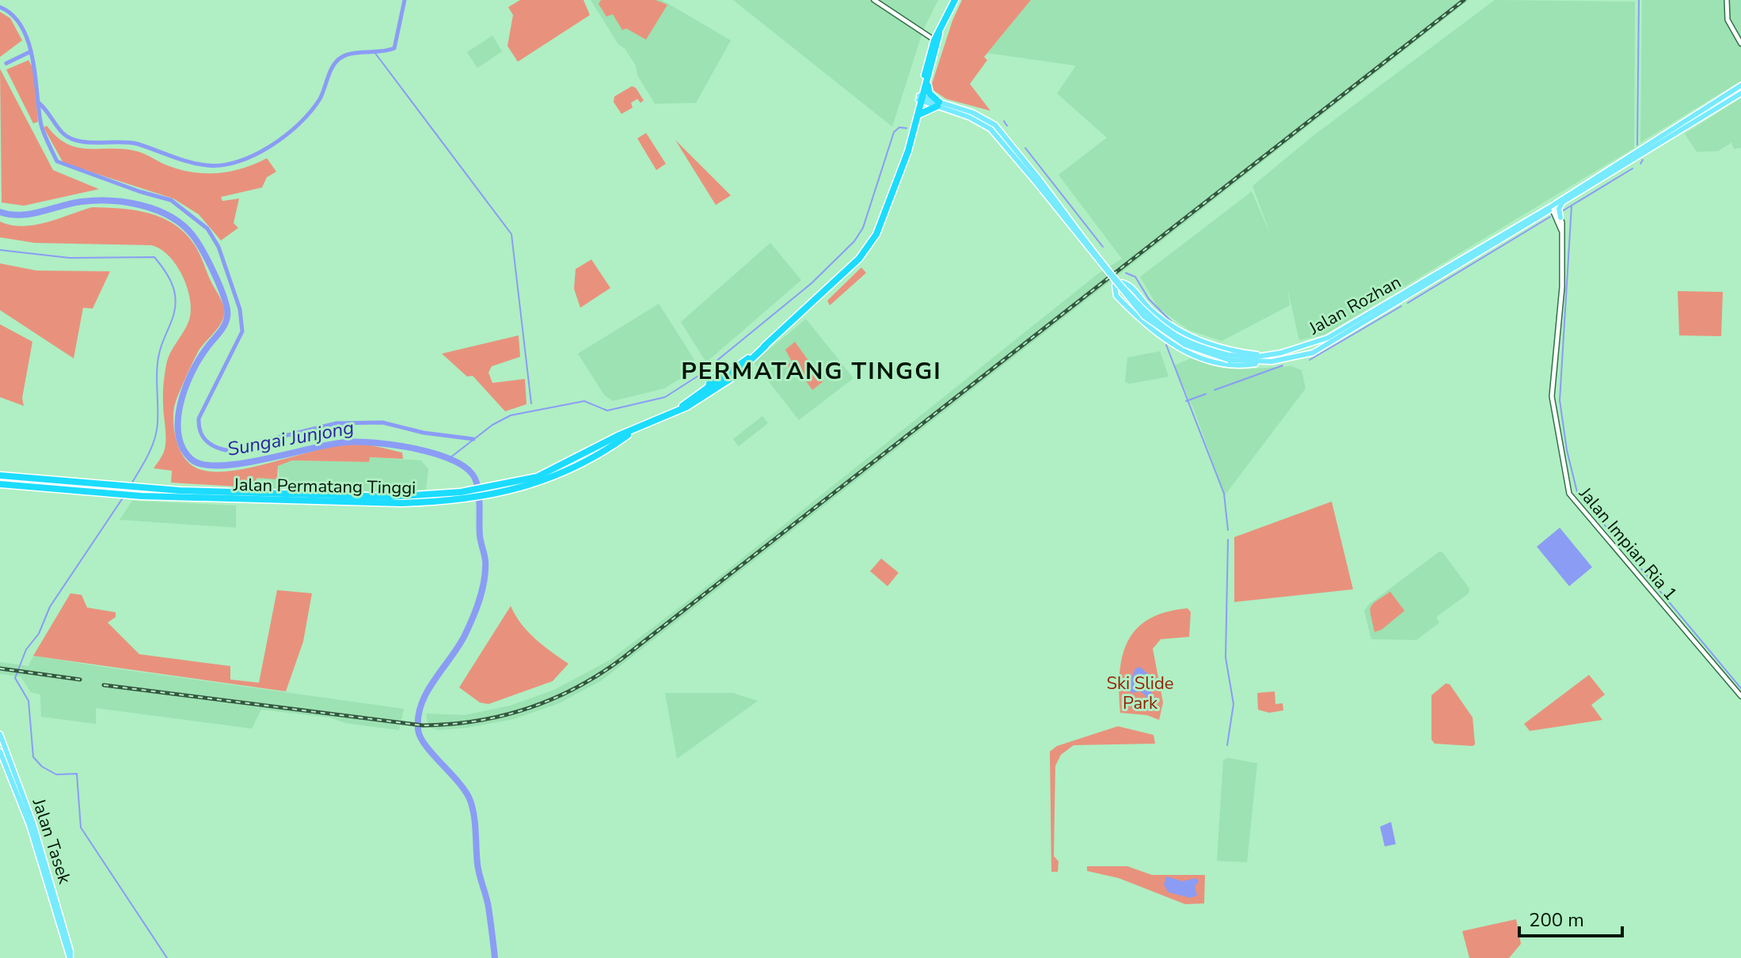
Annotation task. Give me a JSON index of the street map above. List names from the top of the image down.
{
  "streets": {
    "highway": ["Jalan Permatang Tinggi"],
    "main road": ["Jalan Rozhan", "Jalan Tasek"],
    "street": ["Jalan Impian Ria 1"]
  },
  "crossings": [
    ["Jalan Rozhan", "Jalan Permatang Tinggi"],
    ["Jalan Rozhan", "Jalan Impian Ria 1"]
  ],
  "districts": ["PERMATANG TINGGI"],
  "water": ["Sungai Junjong"],
  "parks": ["Ski Slide Park"],
  "scale_bar": "200 m"
}
